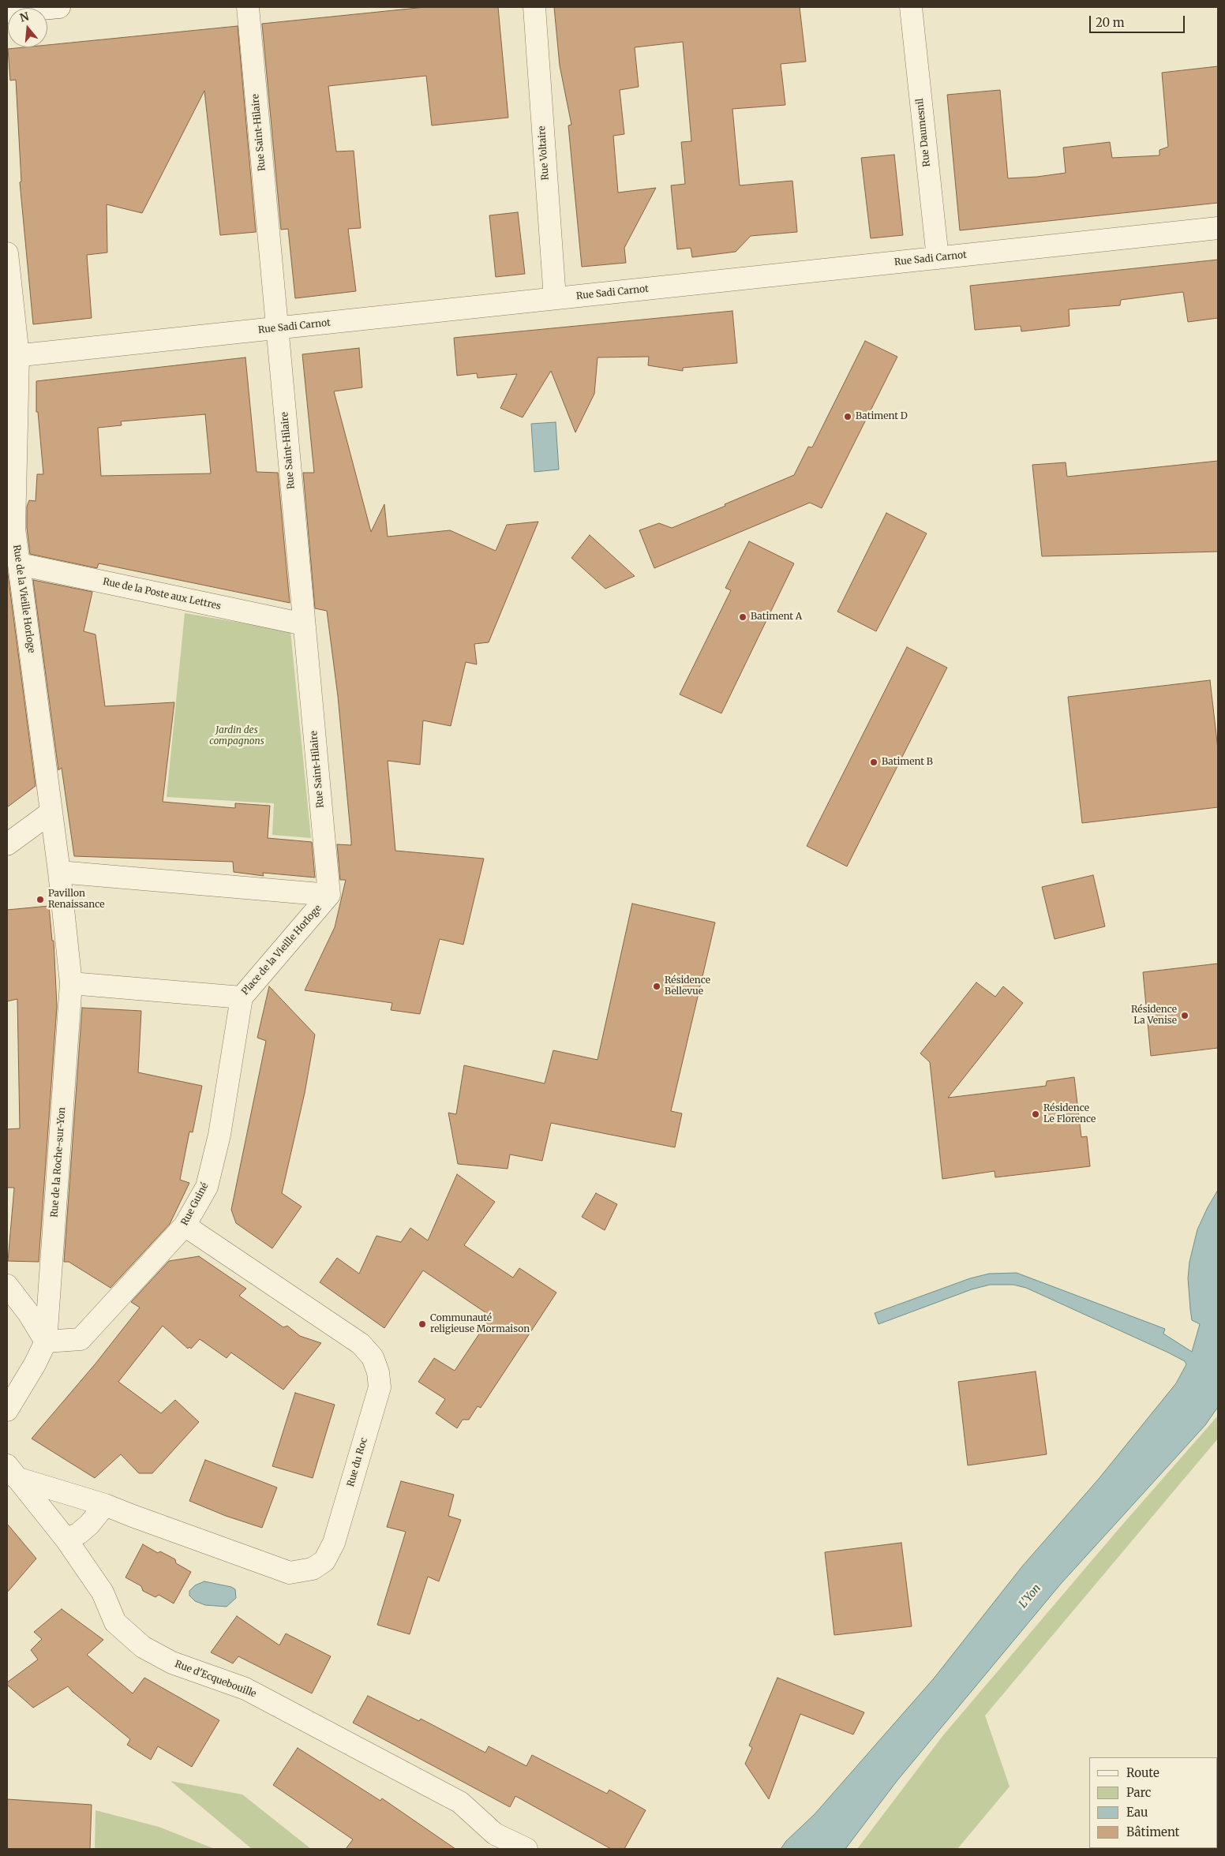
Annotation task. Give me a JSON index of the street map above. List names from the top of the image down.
{
  "streets": {
    "street": [
      "Rue Saint-Hilaire",
      "Rue Daumesnil",
      "Rue Voltaire",
      "Rue Sadi Carnot",
      "Rue de la Poste aux Lettres",
      "Rue de la Vieille Horloge",
      "Place de la Vieille Horloge",
      "Rue de la Roche-sur-Yon",
      "Rue Guiné",
      "Rue du Roc",
      "Rue d'Ecquebouille"
    ]
  },
  "crossings": [
    ["Rue Saint-Hilaire", "Rue Sadi Carnot"],
    ["Rue Saint-Hilaire", "Rue de la Poste aux Lettres"],
    ["Rue Saint-Hilaire", "Place de la Vieille Horloge"],
    ["Rue Daumesnil", "Rue Sadi Carnot"],
    ["Rue Voltaire", "Rue Sadi Carnot"],
    ["Rue Sadi Carnot", "Rue de la Vieille Horloge"],
    ["Rue de la Poste aux Lettres", "Rue de la Vieille Horloge"],
    ["Rue de la Vieille Horloge", "Place de la Vieille Horloge"],
    ["Place de la Vieille Horloge", "Rue de la Roche-sur-Yon"],
    ["Place de la Vieille Horloge", "Rue Guiné"],
    ["Rue de la Roche-sur-Yon", "Rue Guiné"],
    ["Rue Guiné", "Rue du Roc"],
    ["Rue du Roc", "Rue d'Ecquebouille"]
  ],
  "water": ["L'Yon"],
  "parks": ["Jardin des compagnons"],
  "places": [
    "Batiment D",
    "Batiment A",
    "Batiment B",
    "Pavillon Renaissance",
    "Résidence Bellevue",
    "Résidence La Venise",
    "Résidence Le Florence",
    "Communauté religieuse Mormaison"
  ],
  "legend": [
    "Route",
    "Parc",
    "Eau",
    "Bâtiment"
  ],
  "scale_bar": "20 m",
  "north": "top"
}
